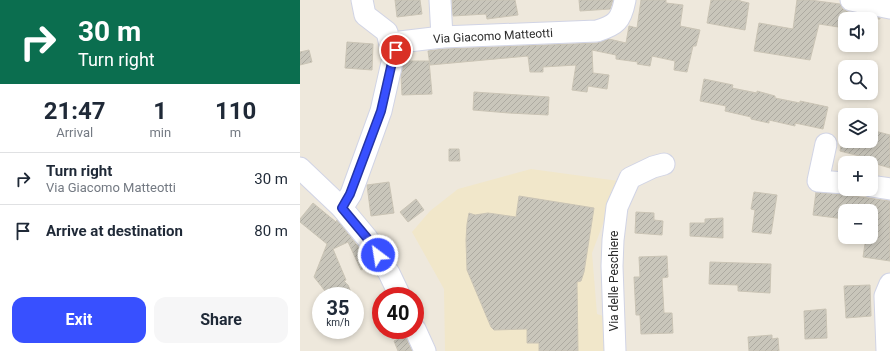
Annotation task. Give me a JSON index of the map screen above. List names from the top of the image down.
{
  "streets": {
    "street": ["Via Giacomo Matteotti", "Via delle Peschiere"]
  },
  "page": {
    "turn": ["30 m", "Turn right"],
    "map_buttons": ["+", "−"],
    "eta": [
      "21:47",
      "Arrival",
      "1",
      "min",
      "110",
      "m"
    ],
    "list": [
      {
        "name": "Turn right",
        "note": "Via Giacomo Matteotti",
        "value": "30 m"
      },
      {
        "name": "Arrive at destination",
        "value": "80 m"
      }
    ],
    "speed": "35 km/h",
    "limit": "40",
    "buttons": ["Exit", "Share"]
  }
}
